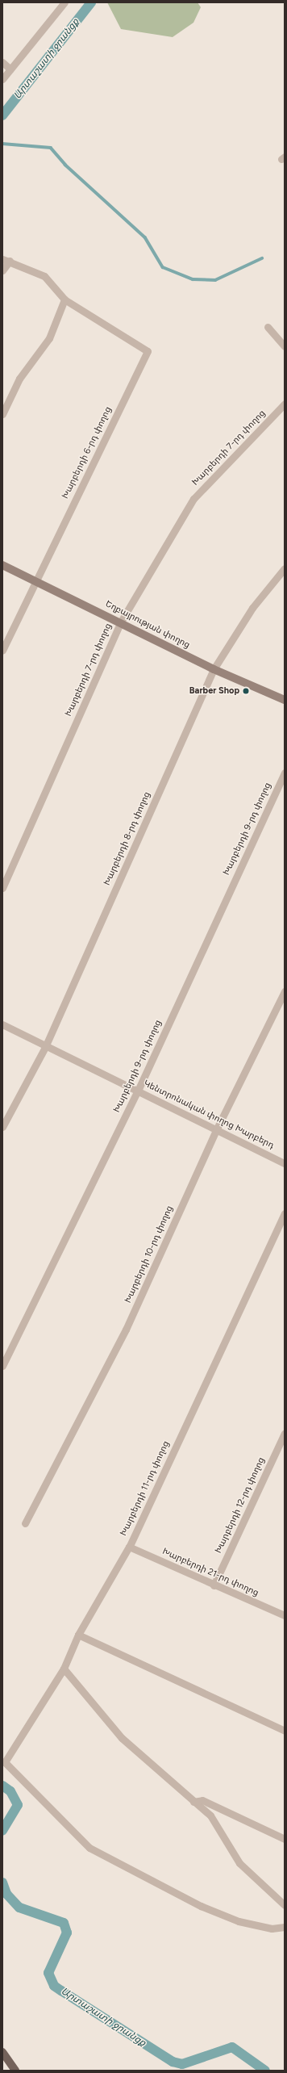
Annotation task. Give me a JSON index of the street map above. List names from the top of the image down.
{
  "streets": {
    "street": [
      "Խարբերդի 7-րդ փողոց",
      "Խարբերդի 6-րդ փողոց",
      "Եղբայրության փողոց",
      "Խարբերդի 9-րդ փողոց",
      "Խարբերդի 8-րդ փողոց",
      "Կենտրոնական փողոց Խարբերդ",
      "Խարբերդի 10-րդ փողոց",
      "Խարբերդի 11-րդ փողոց",
      "Խարբերդի 12-րդ փողոց",
      "Խարբերդի 21-րդ փողոց"
    ]
  },
  "crossings": [
    ["Խարբերդի 7-րդ փողոց", "Եղբայրության փողոց"],
    ["Խարբերդի 6-րդ փողոց", "Եղբայրության փողոց"],
    ["Եղբայրության փողոց", "Խարբերդի 8-րդ փողոց"],
    ["Խարբերդի 9-րդ փողոց", "Կենտրոնական փողոց Խարբերդ"],
    ["Խարբերդի 8-րդ փողոց", "Կենտրոնական փողոց Խարբերդ"],
    ["Կենտրոնական փողոց Խարբերդ", "Խարբերդի 10-րդ փողոց"],
    ["Խարբերդի 11-րդ փողոց", "Խարբերդի 21-րդ փողոց"],
    ["Խարբերդի 12-րդ փողոց", "Խարբերդի 21-րդ փողոց"]
  ],
  "water": ["Արտաշատի ջրանցք"],
  "places": ["Barber Shop"]
}
